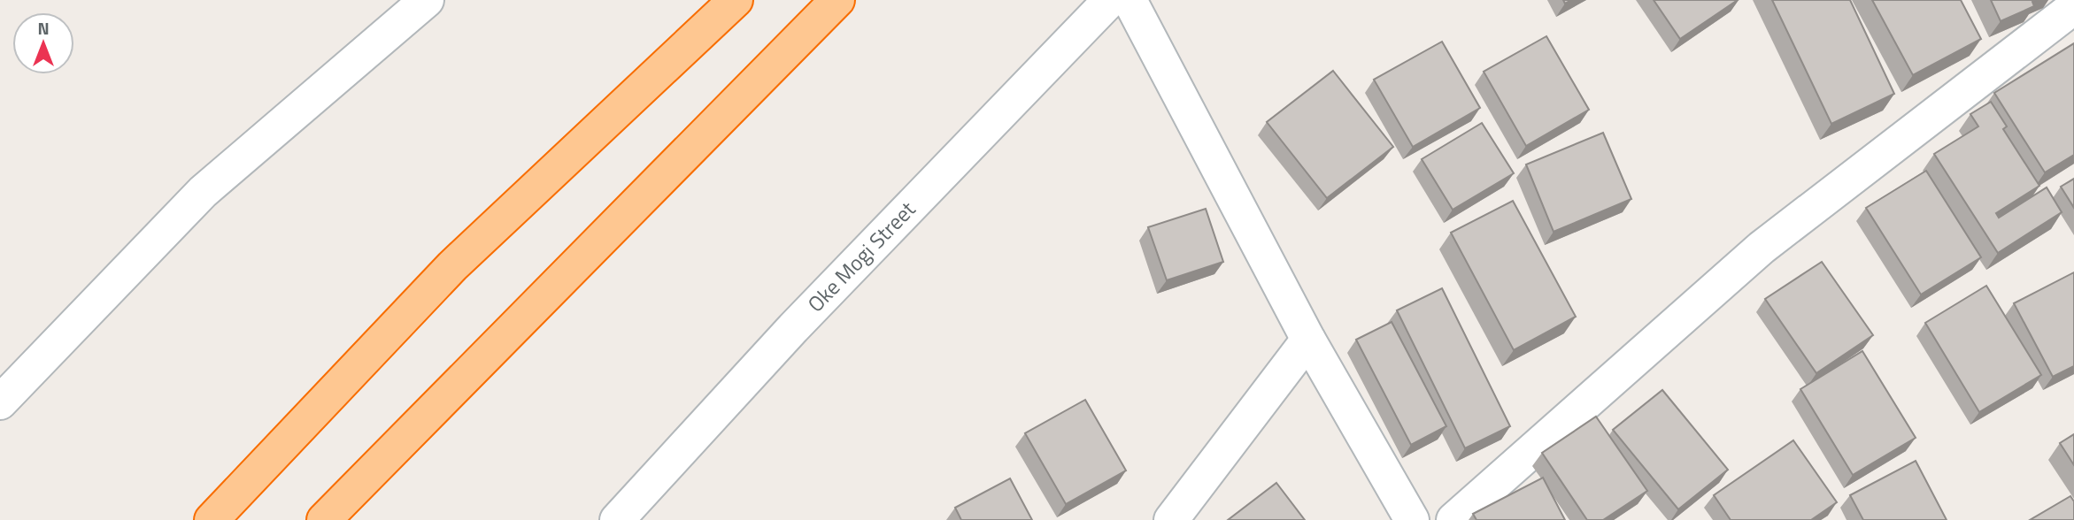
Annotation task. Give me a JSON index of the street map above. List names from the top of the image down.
{
  "streets": {
    "street": ["Oke Mogi Street"]
  },
  "north": "top"
}
